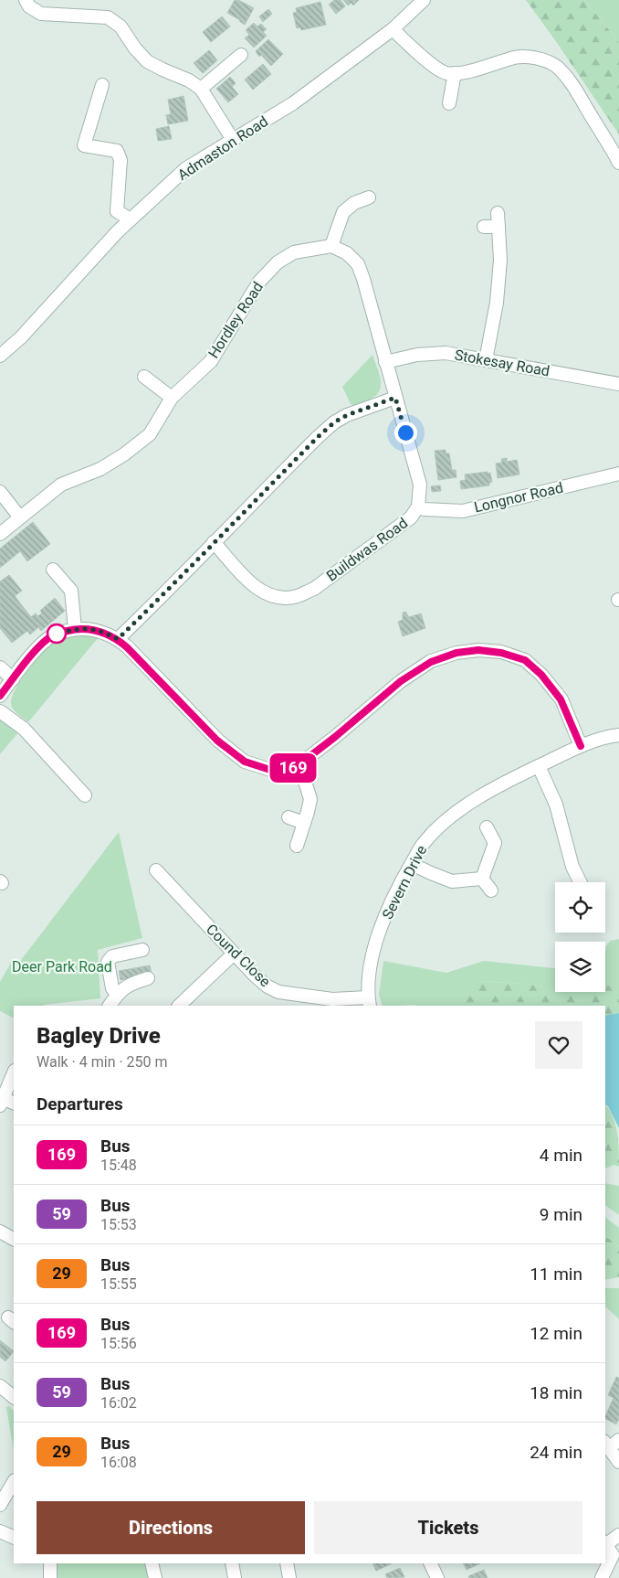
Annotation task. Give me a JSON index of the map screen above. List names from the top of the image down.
{
  "streets": {
    "street": [
      "Admaston Road",
      "Hordley Road",
      "Stokesay Road",
      "Longnor Road",
      "Buildwas Road",
      "Severn Drive",
      "Cound Close"
    ]
  },
  "crossings": [
    ["Stokesay Road", "Buildwas Road"],
    ["Longnor Road", "Buildwas Road"],
    ["Severn Drive", "Cound Close"]
  ],
  "parks": ["Deer Park Road"],
  "lines": ["bus line 169"],
  "page": {
    "on_map": "169",
    "heading": [
      ["Bagley Drive", "Walk · 4 min · 250 m"],
      "Departures"
    ],
    "list": [
      {
        "mark": "169",
        "name": "Bus",
        "note": "15:48",
        "value": "4 min"
      },
      {
        "mark": "59",
        "name": "Bus",
        "note": "15:53",
        "value": "9 min"
      },
      {
        "mark": "29",
        "name": "Bus",
        "note": "15:55",
        "value": "11 min"
      },
      {
        "mark": "169",
        "name": "Bus",
        "note": "15:56",
        "value": "12 min"
      },
      {
        "mark": "59",
        "name": "Bus",
        "note": "16:02",
        "value": "18 min"
      },
      {
        "mark": "29",
        "name": "Bus",
        "note": "16:08",
        "value": "24 min"
      }
    ],
    "buttons": ["Directions", "Tickets"]
  }
}
